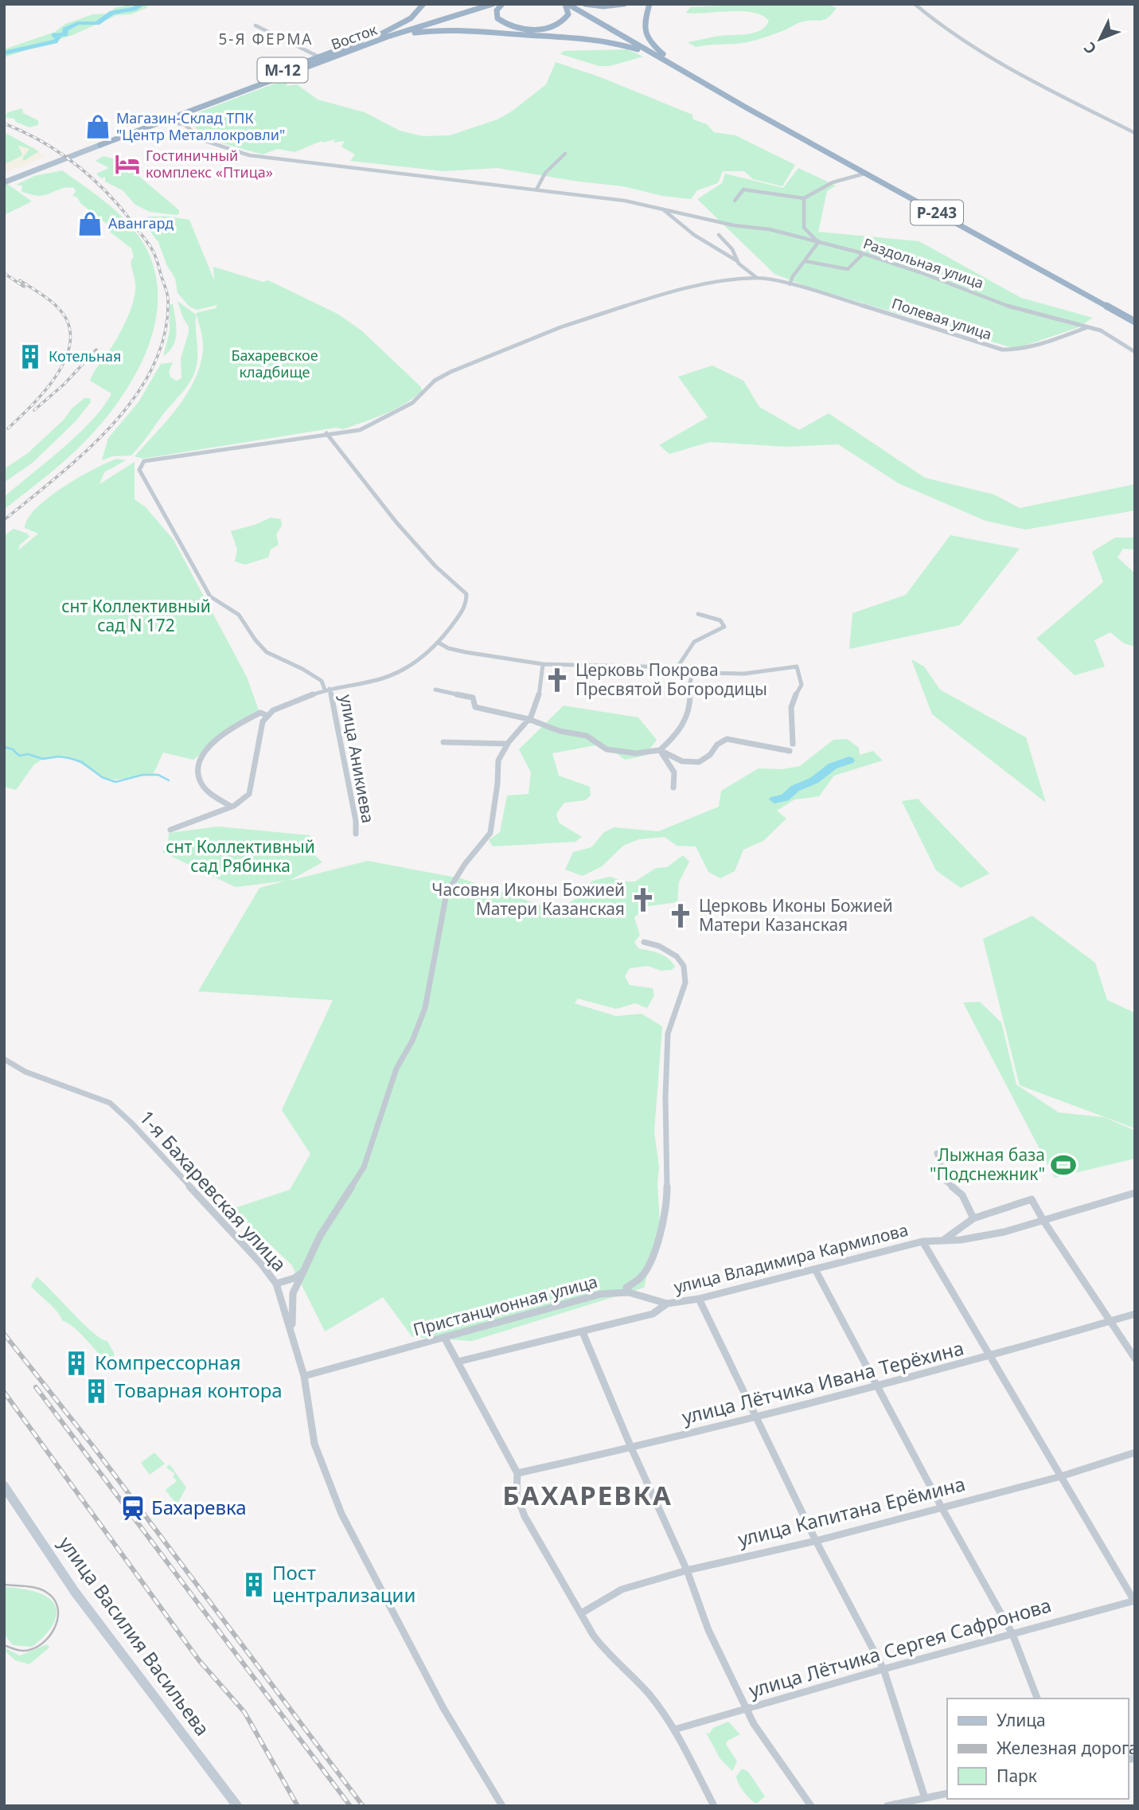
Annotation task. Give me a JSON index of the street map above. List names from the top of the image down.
{
  "streets": {
    "highway": ["Восток", "М-12", "Р-243"],
    "main road": ["улица Василия Васильева"],
    "street": [
      "Раздольная улица",
      "Полевая улица",
      "улица Аникиева",
      "1-я Бахаревская улица",
      "улица Владимира Кармилова",
      "Пристанционная улица",
      "улица Лётчика Ивана Терёхина",
      "улица Капитана Ерёмина",
      "улица Лётчика Сергея Сафронова"
    ]
  },
  "crossings": [
    ["Раздольная улица", "Полевая улица"],
    ["1-я Бахаревская улица", "Пристанционная улица"],
    ["улица Владимира Кармилова", "Пристанционная улица"]
  ],
  "districts": ["5-Я ФЕРМА", "БАХАРЕВКА"],
  "parks": ["Бахаревское кладбище", "снт Коллективный сад N 172", "снт Коллективный сад Рябинка"],
  "places": {
    "shop": ["Магазин-Склад ТПК \"Центр Металлокровли\"", "Авангард"],
    "hotel": ["Гостиничный комплекс «Птица»"],
    "building": [
      "Котельная",
      "Компрессорная",
      "Товарная контора",
      "Пост централизации"
    ],
    "church": ["Церковь Покрова Пресвятой Богородицы", "Часовня Иконы Божией Матери Казанская", "Церковь Иконы Божией Матери Казанская"],
    "sports": ["Лыжная база \"Подснежник\""],
    "station": ["Бахаревка"]
  },
  "legend": ["Улица", "Железная дорога", "Парк"],
  "north": "bottom left"
}
